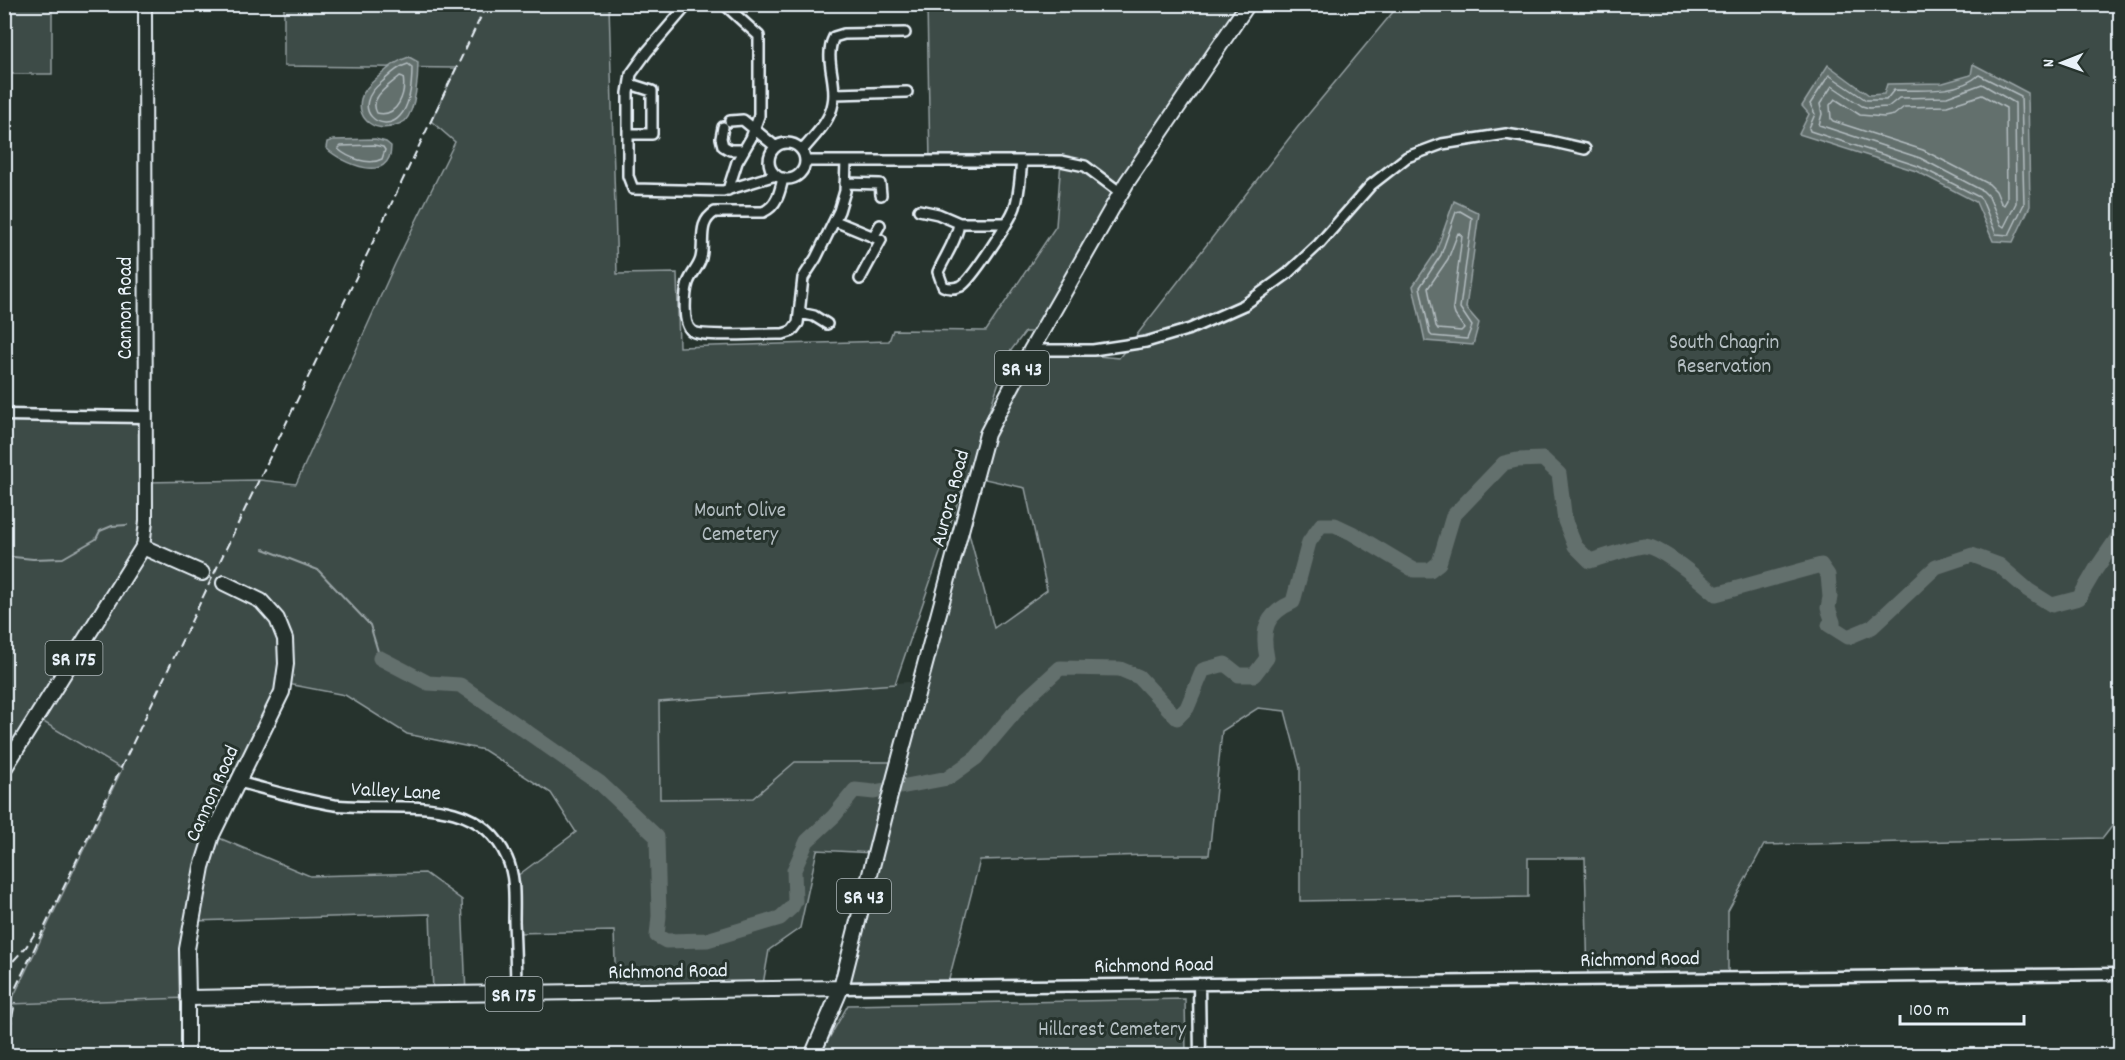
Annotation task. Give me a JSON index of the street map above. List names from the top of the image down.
{
  "streets": {
    "main road": [
      "Cannon Road",
      "SR 43",
      "Aurora Road",
      "SR 175",
      "Richmond Road"
    ],
    "street": ["Valley Lane"]
  },
  "crossings": [
    ["Cannon Road", "SR 175"],
    ["Cannon Road", "Valley Lane"],
    ["Cannon Road", "Richmond Road"],
    ["Aurora Road", "Richmond Road"],
    ["Valley Lane", "Richmond Road"]
  ],
  "parks": ["South Chagrin Reservation", "Mount Olive Cemetery", "Hillcrest Cemetery"],
  "scale_bar": "100 m",
  "north": "left"
}
